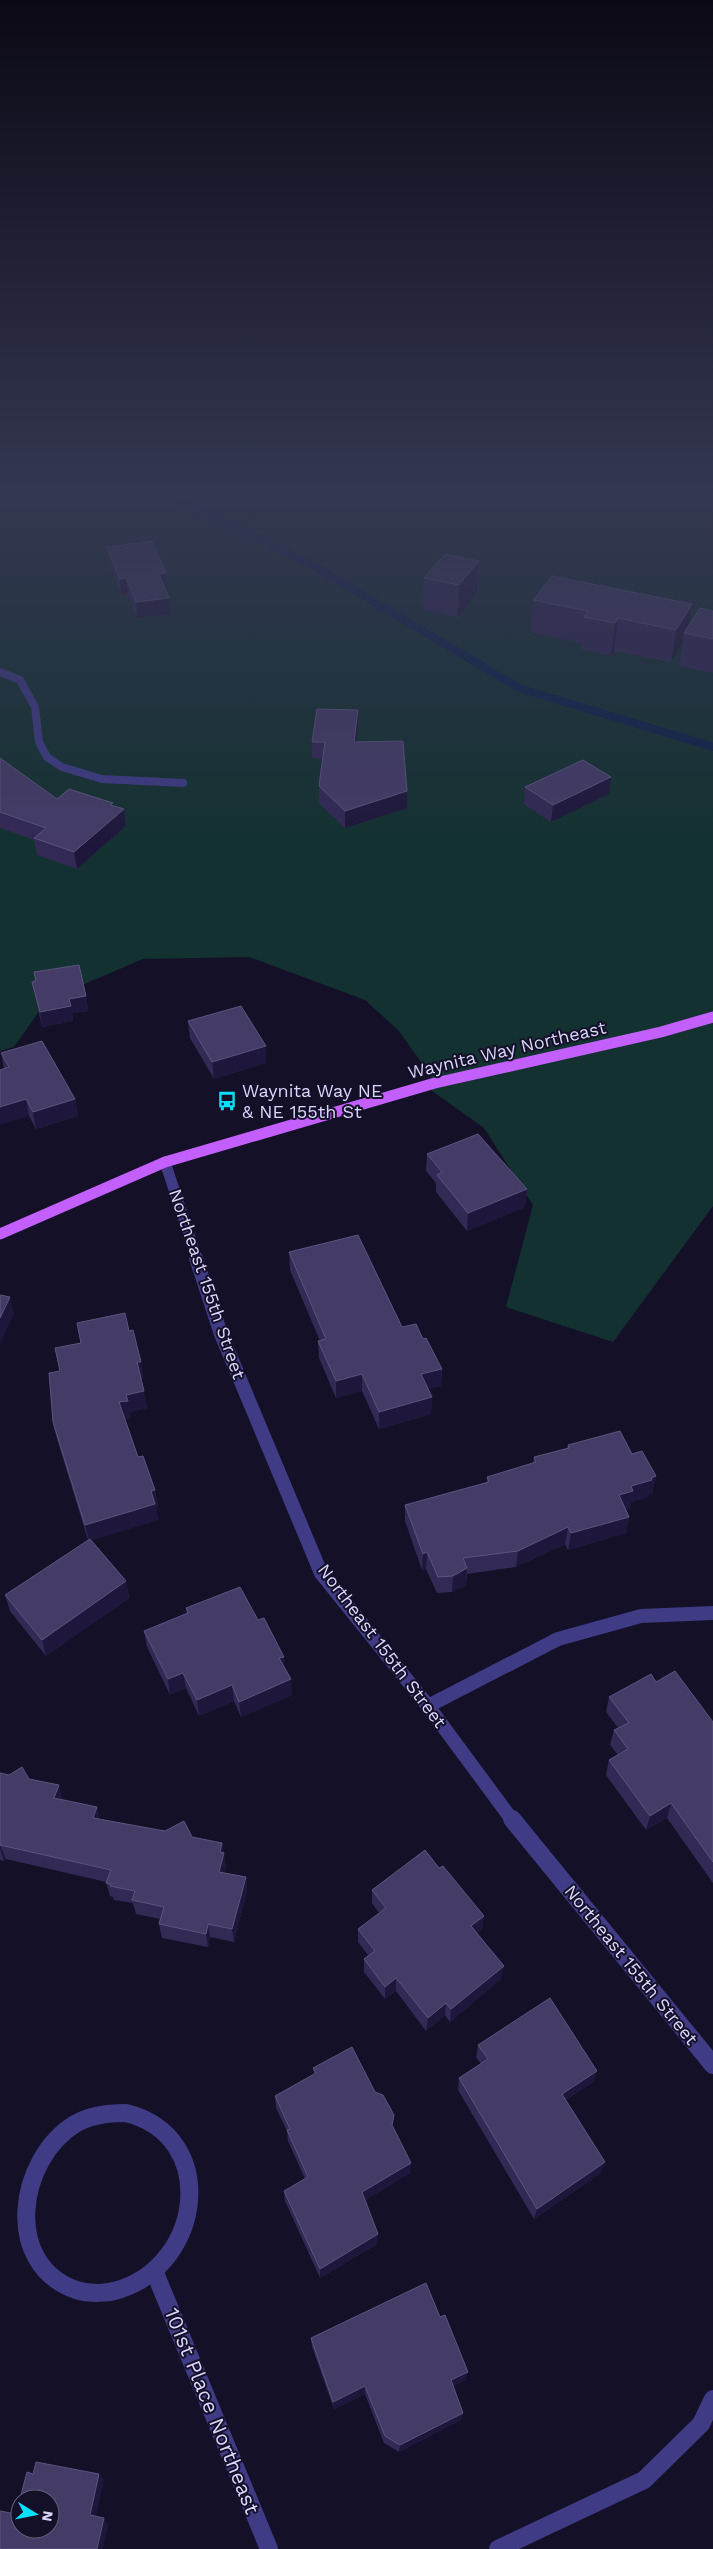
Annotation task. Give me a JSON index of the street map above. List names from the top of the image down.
{
  "streets": {
    "main road": ["Waynita Way Northeast"],
    "street": ["Northeast 155th Street", "101st Place Northeast"]
  },
  "crossings": [
    ["Waynita Way Northeast", "Northeast 155th Street"]
  ],
  "places": {
    "bus stop": ["Waynita Way NE & NE 155th St"]
  },
  "north": "right"
}
